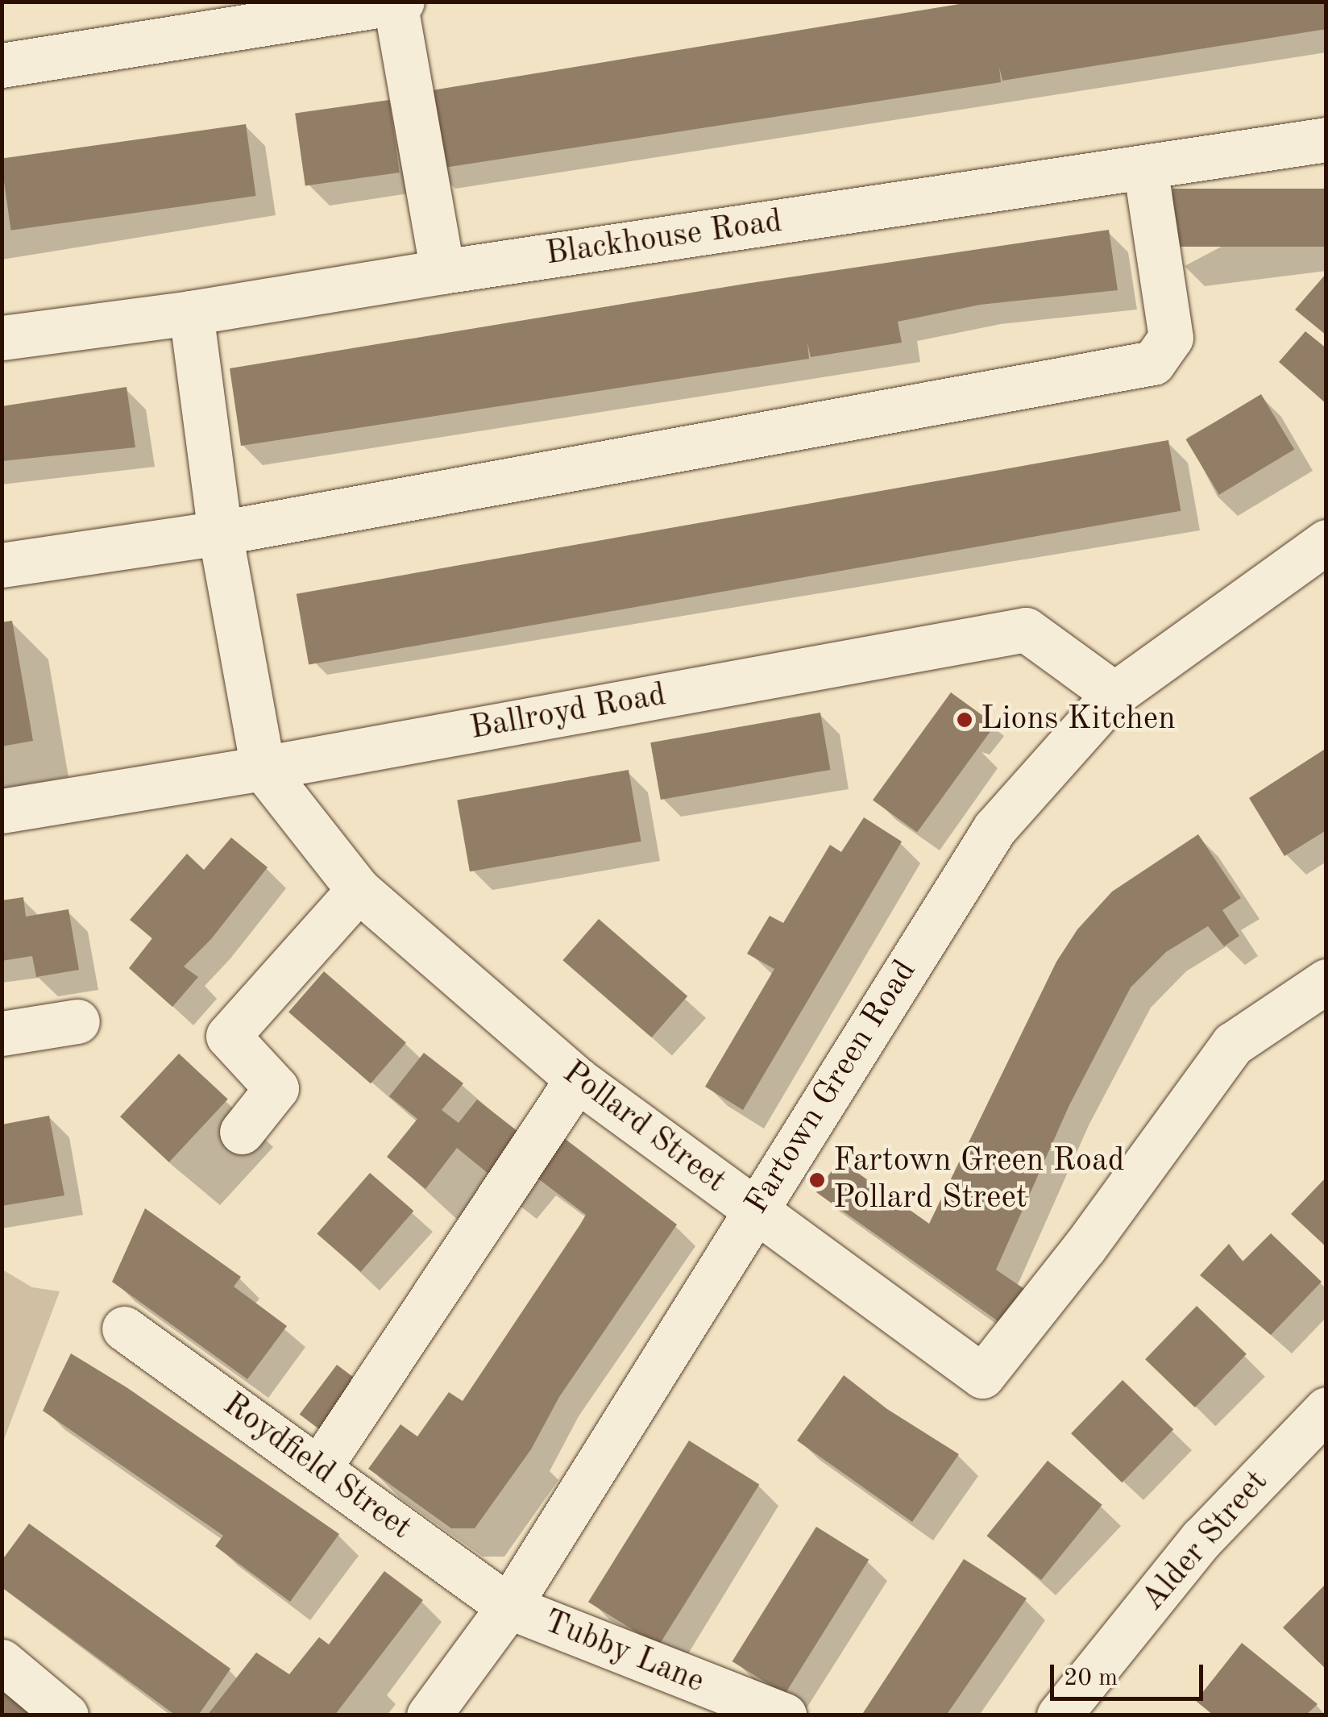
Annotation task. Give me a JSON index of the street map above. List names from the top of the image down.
{
  "streets": {
    "street": [
      "Blackhouse Road",
      "Ballroyd Road",
      "Fartown Green Road",
      "Pollard Street",
      "Roydfield Street",
      "Alder Street",
      "Tubby Lane"
    ]
  },
  "crossings": [
    ["Ballroyd Road", "Fartown Green Road"],
    ["Ballroyd Road", "Pollard Street"],
    ["Fartown Green Road", "Pollard Street"],
    ["Fartown Green Road", "Roydfield Street"],
    ["Fartown Green Road", "Tubby Lane"],
    ["Roydfield Street", "Tubby Lane"]
  ],
  "places": ["Lions Kitchen", "Fartown Green Road Pollard Street"],
  "scale_bar": "20 m"
}
